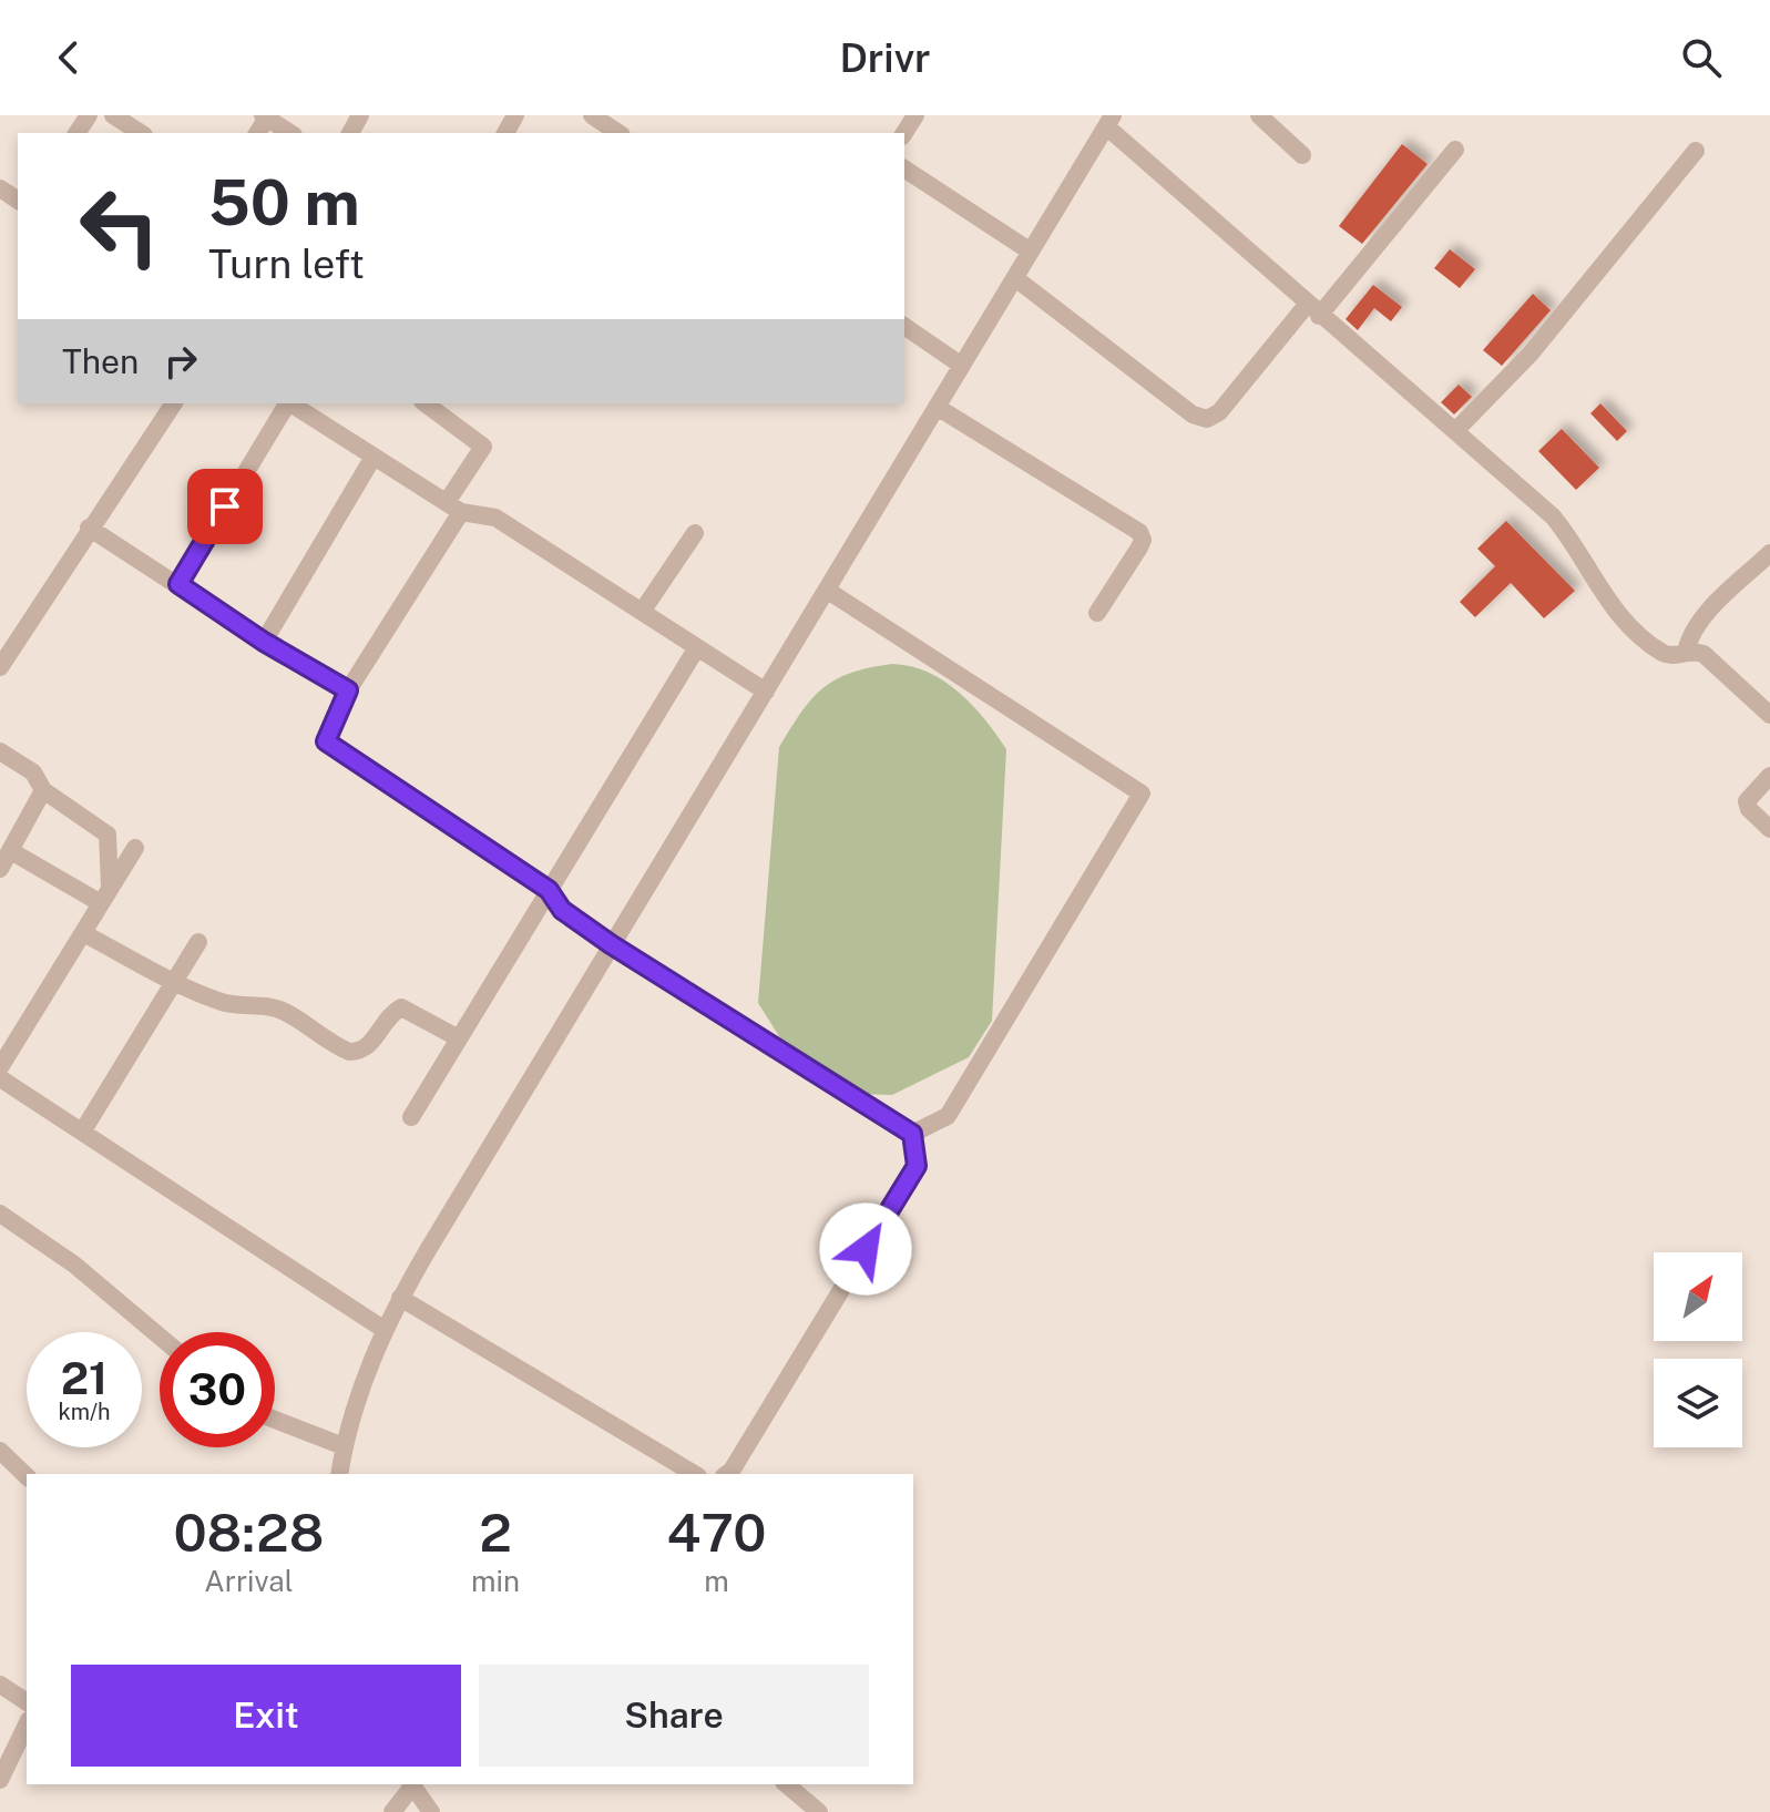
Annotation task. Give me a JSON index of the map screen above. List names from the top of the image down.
{
  "north": "top right",
  "page": {
    "header": "Drivr",
    "turn": ["50 m", "Turn left"],
    "then": "Then",
    "speed": "21 km/h",
    "limit": "30",
    "eta": [
      "08:28",
      "Arrival",
      "2",
      "min",
      "470",
      "m"
    ],
    "buttons": ["Exit", "Share"]
  }
}
